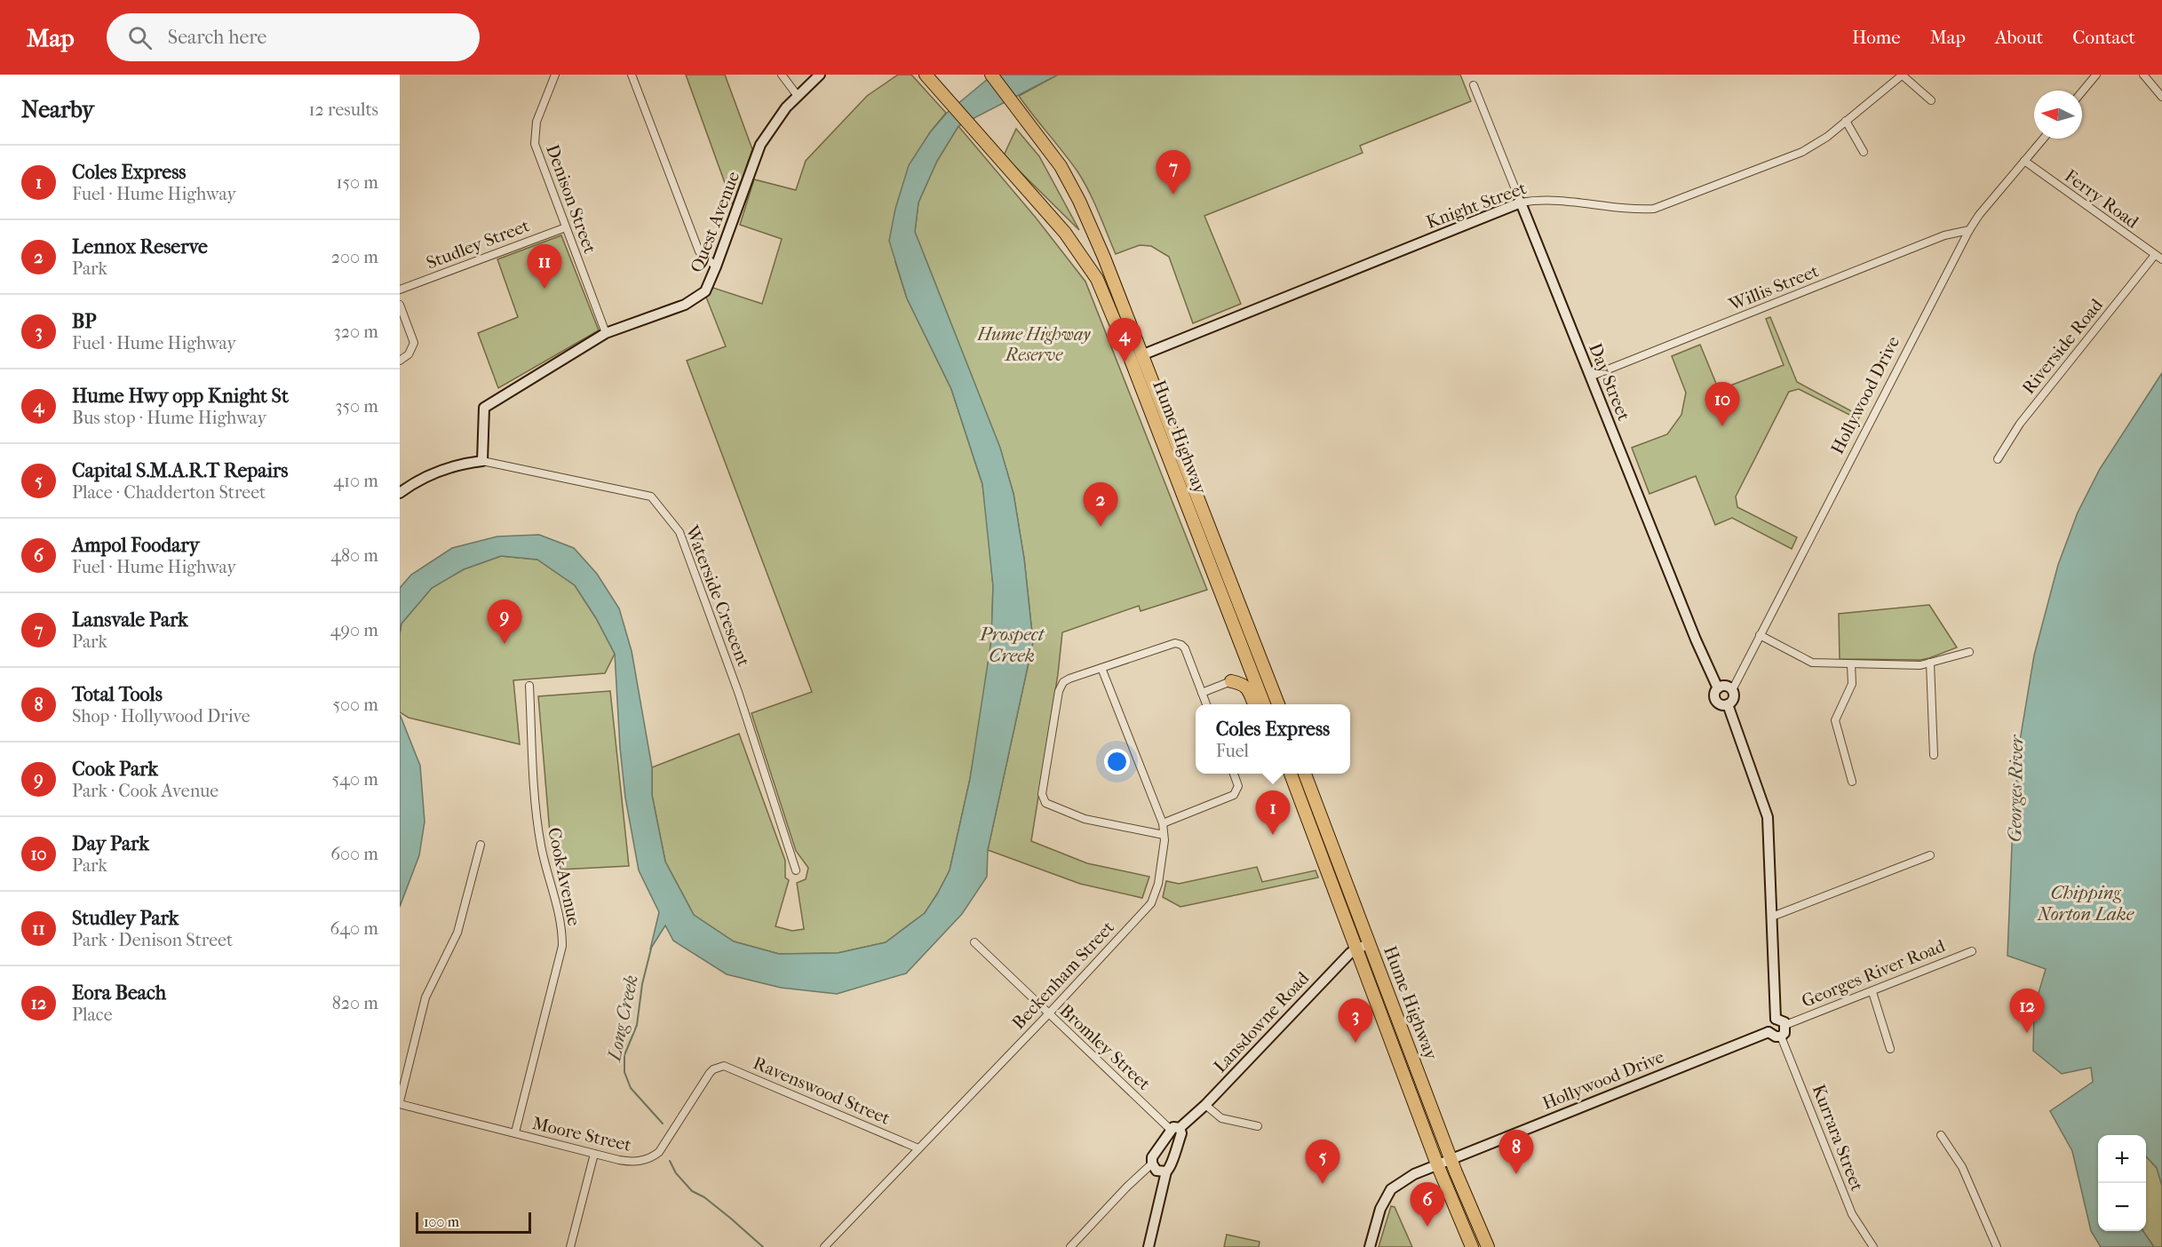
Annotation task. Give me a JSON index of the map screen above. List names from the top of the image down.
{
  "streets": {
    "highway": ["Hume Highway"],
    "street": [
      "Denison Street",
      "Ferry Road",
      "Knight Street",
      "Quest Avenue",
      "Studley Street",
      "Willis Street",
      "Riverside Road",
      "Day Street",
      "Hollywood Drive",
      "Waterside Crescent",
      "Cook Avenue",
      "Georges River Road",
      "Beckenham Street",
      "Lansdowne Road",
      "Bromley Street",
      "Ravenswood Street",
      "Moore Street",
      "Kurrara Street"
    ]
  },
  "crossings": [
    ["Denison Street", "Quest Avenue"],
    ["Denison Street", "Studley Street"],
    ["Ferry Road", "Riverside Road"],
    ["Ferry Road", "Hollywood Drive"],
    ["Knight Street", "Day Street"],
    ["Knight Street", "Hume Highway"],
    ["Quest Avenue", "Waterside Crescent"],
    ["Willis Street", "Day Street"],
    ["Willis Street", "Hollywood Drive"],
    ["Day Street", "Hollywood Drive"],
    ["Hollywood Drive", "Hume Highway"],
    ["Hollywood Drive", "Georges River Road"],
    ["Hollywood Drive", "Kurrara Street"],
    ["Hume Highway", "Lansdowne Road"],
    ["Cook Avenue", "Moore Street"],
    ["Georges River Road", "Kurrara Street"],
    ["Beckenham Street", "Bromley Street"],
    ["Beckenham Street", "Ravenswood Street"],
    ["Lansdowne Road", "Bromley Street"],
    ["Ravenswood Street", "Moore Street"]
  ],
  "water": [
    "Prospect Creek",
    "Georges River",
    "Chipping Norton Lake",
    "Long Creek"
  ],
  "parks": ["Hume Highway Reserve"],
  "scale_bar": "100 m",
  "north": "left",
  "page": {
    "header": "Map",
    "search": "Search here",
    "nav": [
      "Home",
      "Map",
      "About",
      "Contact"
    ],
    "heading": ["Nearby", "12 results"],
    "list": [
      {
        "mark": "1",
        "name": "Coles Express",
        "note": "Fuel · Hume Highway",
        "value": "150 m"
      },
      {
        "mark": "2",
        "name": "Lennox Reserve",
        "note": "Park",
        "value": "200 m"
      },
      {
        "mark": "3",
        "name": "BP",
        "note": "Fuel · Hume Highway",
        "value": "320 m"
      },
      {
        "mark": "4",
        "name": "Hume Hwy opp Knight St",
        "note": "Bus stop · Hume Highway",
        "value": "350 m"
      },
      {
        "mark": "5",
        "name": "Capital S.M.A.R.T Repairs",
        "note": "Place · Chadderton Street",
        "value": "410 m"
      },
      {
        "mark": "6",
        "name": "Ampol Foodary",
        "note": "Fuel · Hume Highway",
        "value": "480 m"
      },
      {
        "mark": "7",
        "name": "Lansvale Park",
        "note": "Park",
        "value": "490 m"
      },
      {
        "mark": "8",
        "name": "Total Tools",
        "note": "Shop · Hollywood Drive",
        "value": "500 m"
      },
      {
        "mark": "9",
        "name": "Cook Park",
        "note": "Park · Cook Avenue",
        "value": "540 m"
      },
      {
        "mark": "10",
        "name": "Day Park",
        "note": "Park",
        "value": "600 m"
      },
      {
        "mark": "11",
        "name": "Studley Park",
        "note": "Park · Denison Street",
        "value": "640 m"
      },
      {
        "mark": "12",
        "name": "Eora Beach",
        "note": "Place",
        "value": "820 m"
      }
    ],
    "pins": [
      "7",
      "11",
      "4",
      "10",
      "2",
      "9",
      "1",
      "12",
      "3",
      "8",
      "5",
      "6"
    ],
    "popup": ["Coles Express", "Fuel"],
    "map_buttons": ["+", "−"],
    "scale": "100 m"
  }
}
